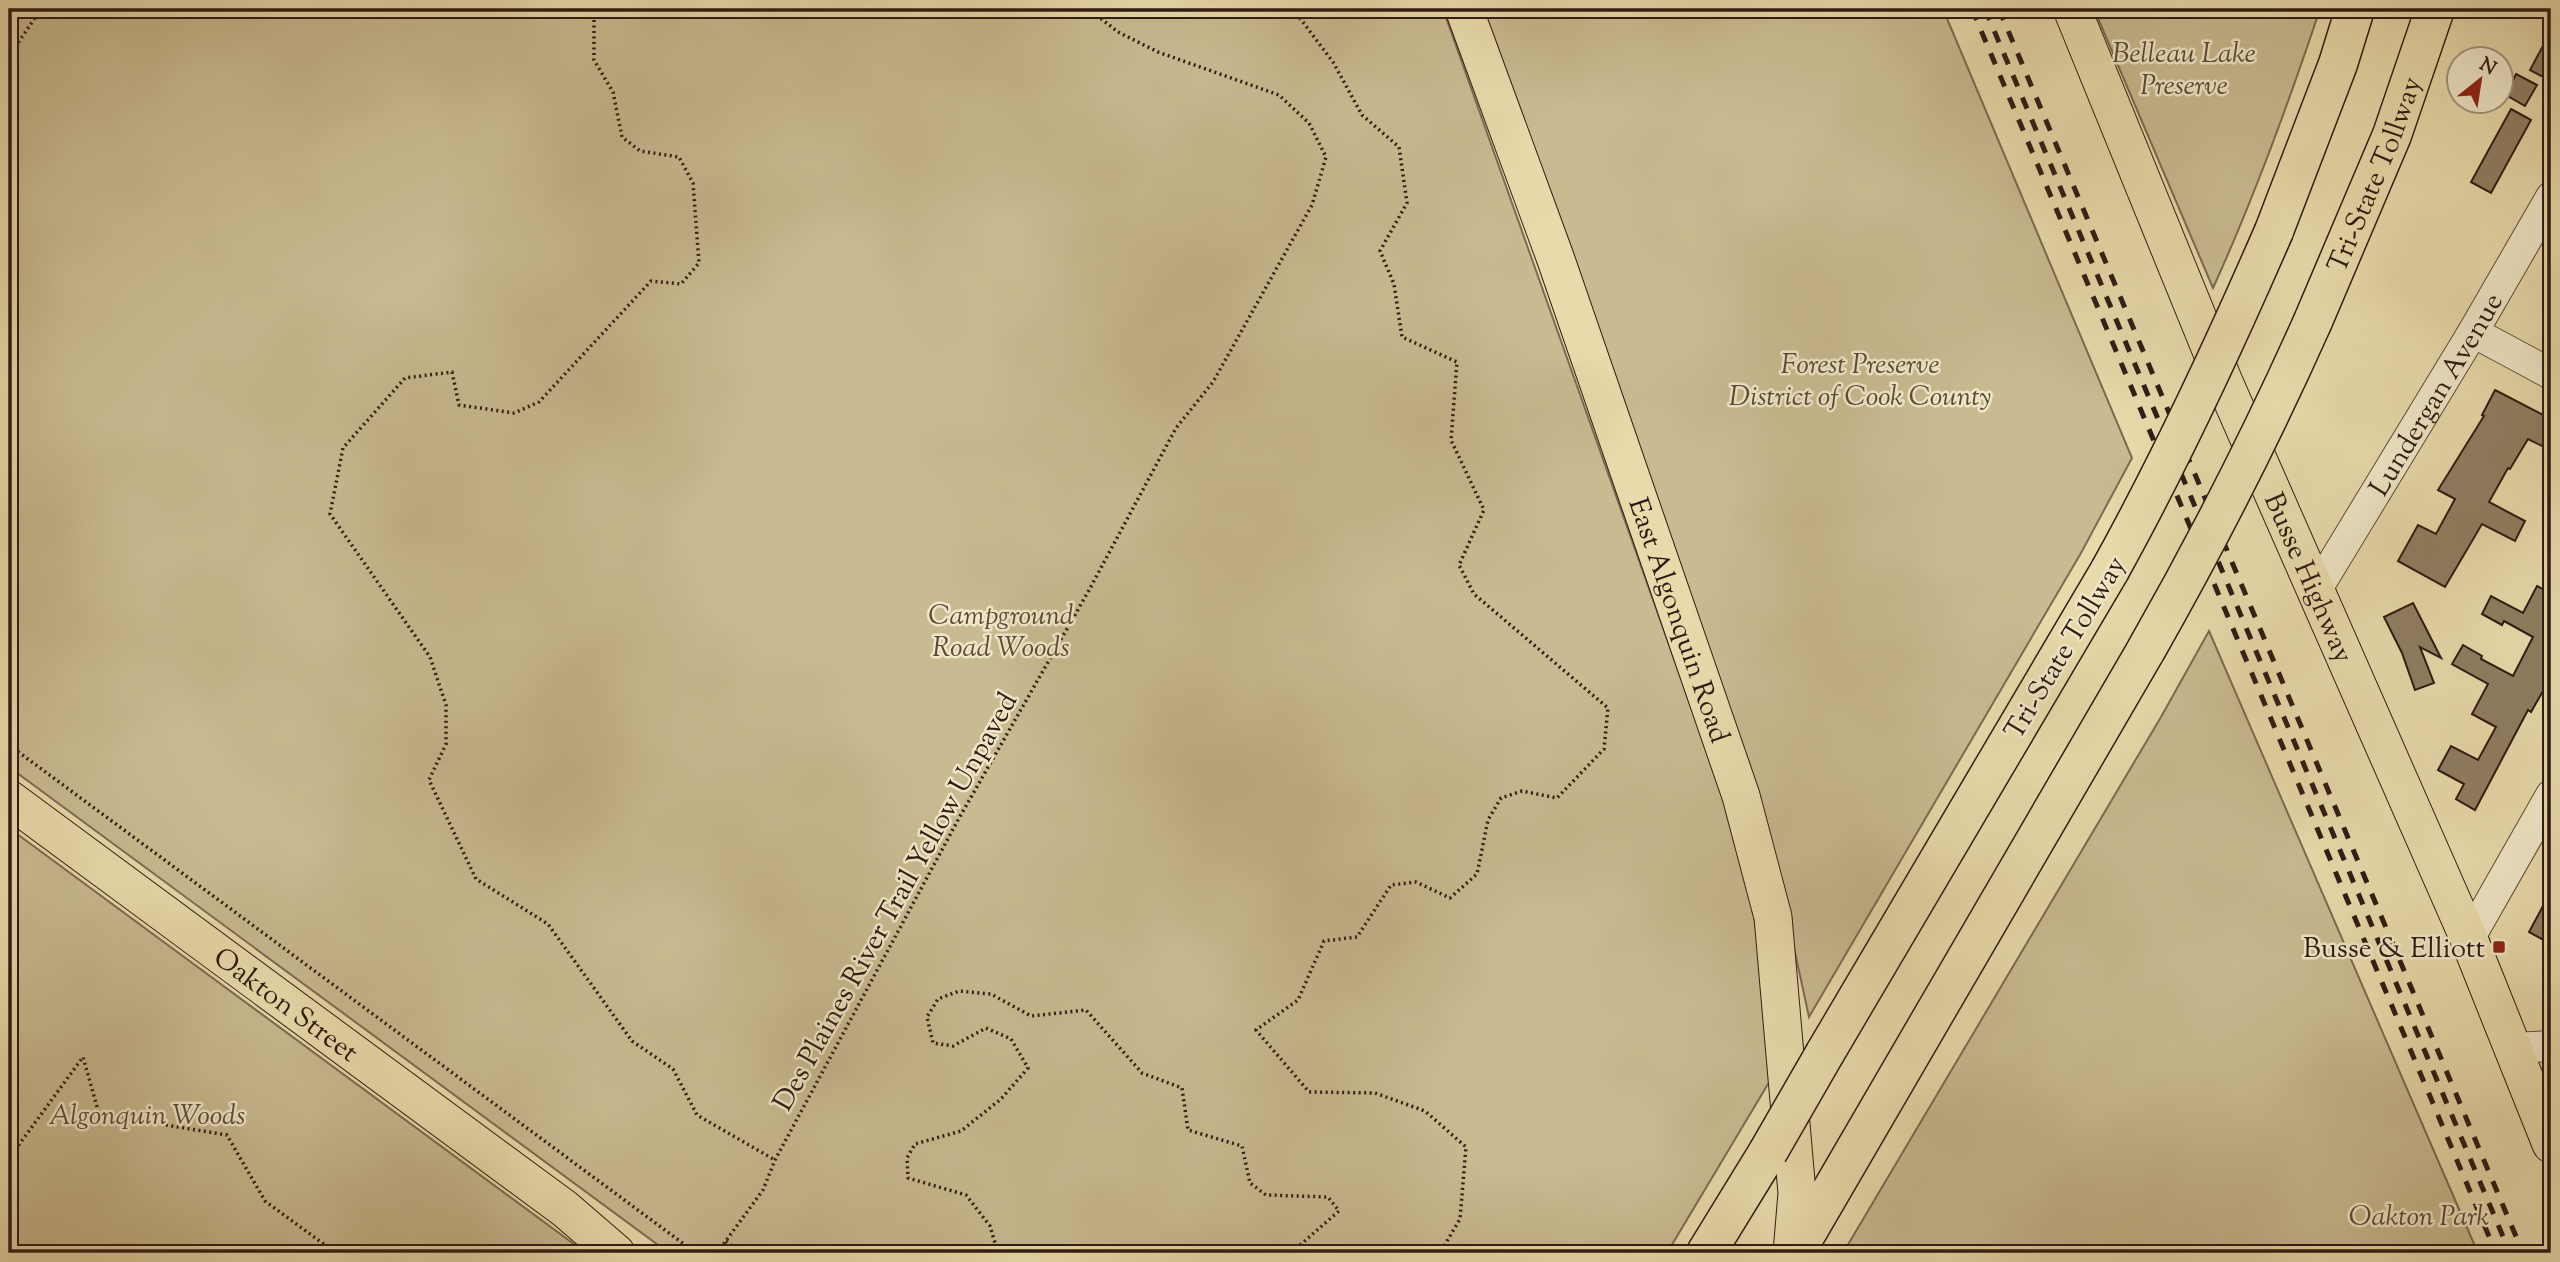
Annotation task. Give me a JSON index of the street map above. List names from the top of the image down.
{
  "streets": {
    "highway": ["Tri-State Tollway"],
    "main road": ["Busse Highway", "East Algonquin Road", "Oakton Street"],
    "street": ["Lundergan Avenue"],
    "path": ["Des Plaines River Trail Yellow Unpaved"]
  },
  "crossings": [
    ["Tri-State Tollway", "East Algonquin Road"],
    ["Lundergan Avenue", "Busse Highway"]
  ],
  "parks": [
    "Belleau Lake Preserve",
    "Forest Preserve District of Cook County",
    "Campground Road Woods",
    "Algonquin Woods",
    "Oakton Park"
  ],
  "places": {
    "transit": ["Busse & Elliott"]
  },
  "north": "top right"
}
